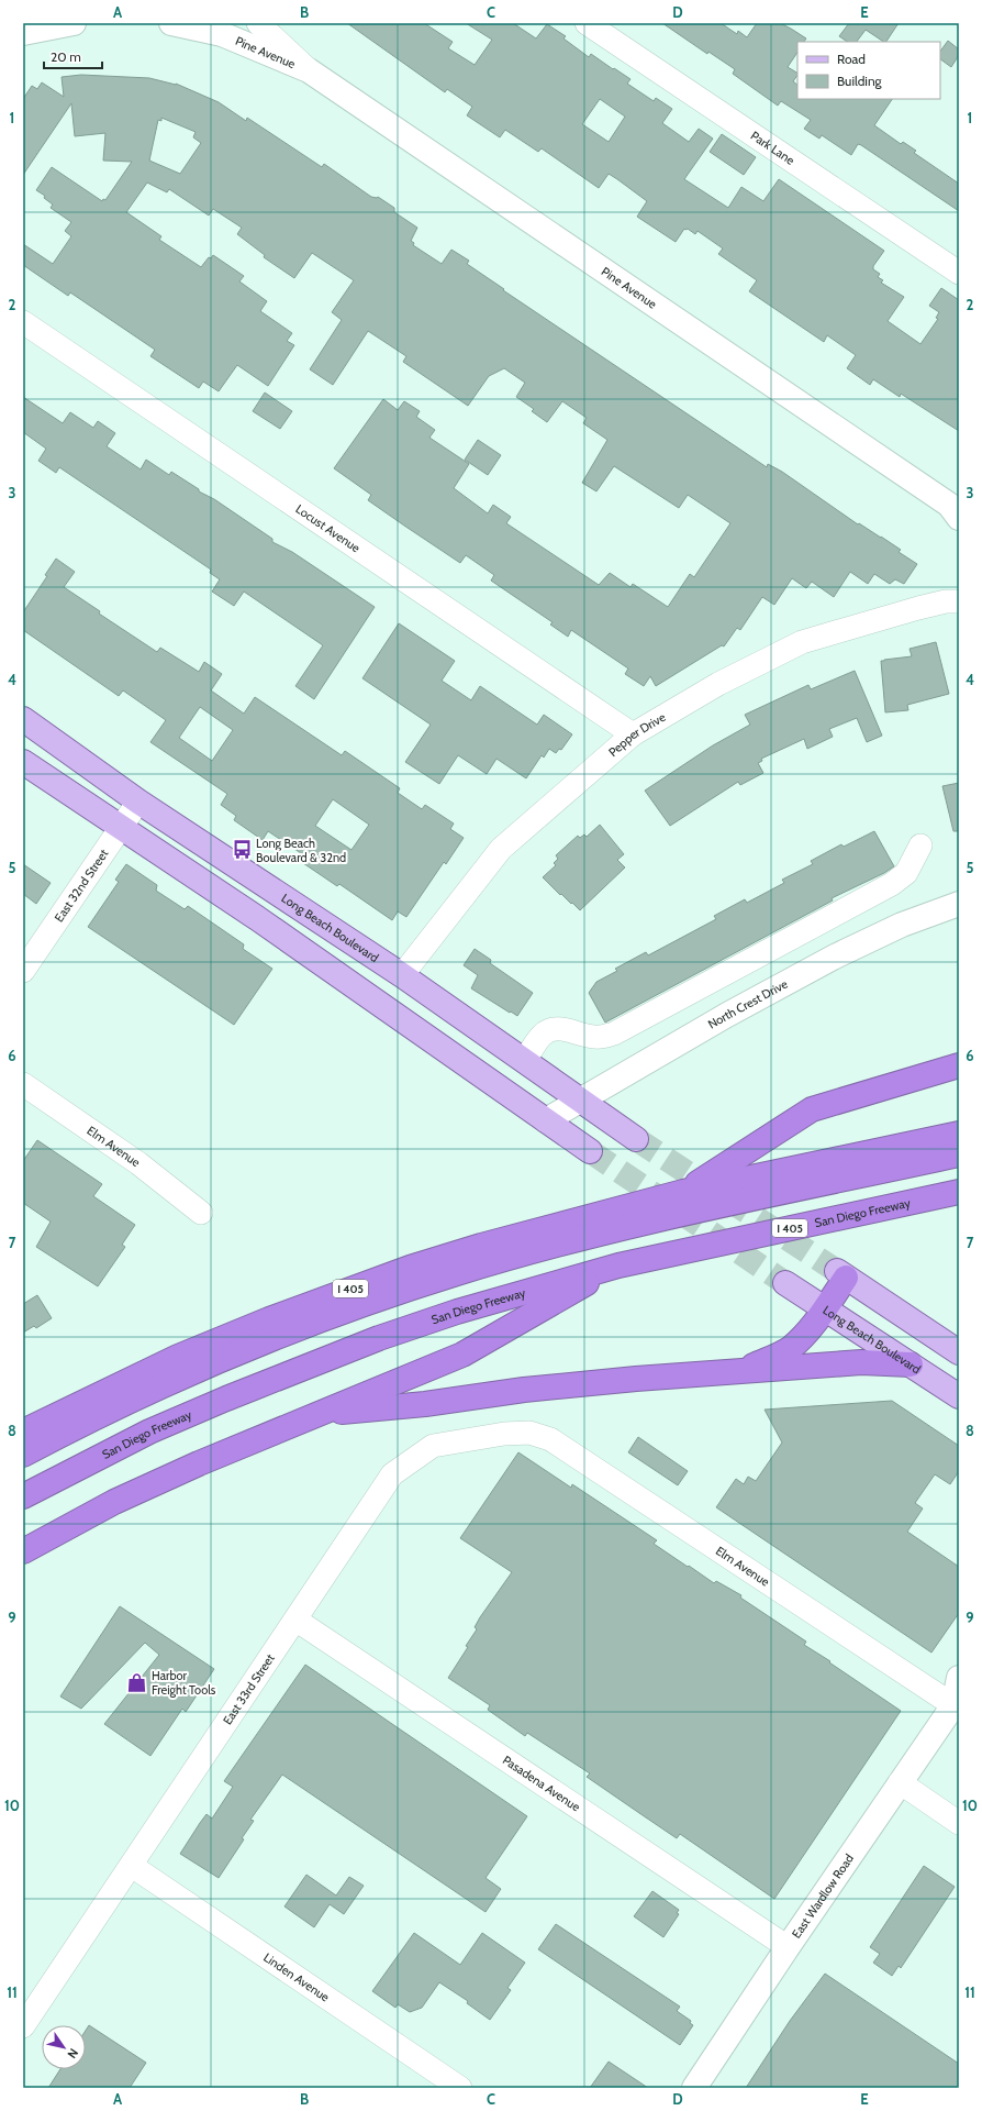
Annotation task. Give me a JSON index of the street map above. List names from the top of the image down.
{
  "streets": {
    "highway": ["San Diego Freeway", "I 405"],
    "main road": ["Long Beach Boulevard"],
    "street": [
      "Pine Avenue",
      "Park Lane",
      "Locust Avenue",
      "Pepper Drive",
      "East 32nd Street",
      "North Crest Drive",
      "Elm Avenue",
      "East 33rd Street",
      "Pasadena Avenue",
      "East Wardlow Road",
      "Linden Avenue"
    ]
  },
  "crossings": [
    ["Locust Avenue", "Pepper Drive"],
    ["Pepper Drive", "Long Beach Boulevard"],
    ["East 32nd Street", "Long Beach Boulevard"],
    ["Long Beach Boulevard", "North Crest Drive"],
    ["Elm Avenue", "East 33rd Street"],
    ["Elm Avenue", "East Wardlow Road"],
    ["East 33rd Street", "Pasadena Avenue"],
    ["East 33rd Street", "Linden Avenue"],
    ["Pasadena Avenue", "East Wardlow Road"]
  ],
  "places": {
    "bus stop": ["Long Beach Boulevard & 32nd"],
    "shop": ["Harbor Freight Tools"]
  },
  "legend": ["Road", "Building"],
  "scale_bar": "20 m",
  "north": "bottom right",
  "grid": {
    "columns": [
      "A",
      "B",
      "C",
      "D",
      "E"
    ],
    "rows": [
      "1",
      "2",
      "3",
      "4",
      "5",
      "6",
      "7",
      "8",
      "9",
      "10",
      "11"
    ]
  }
}
